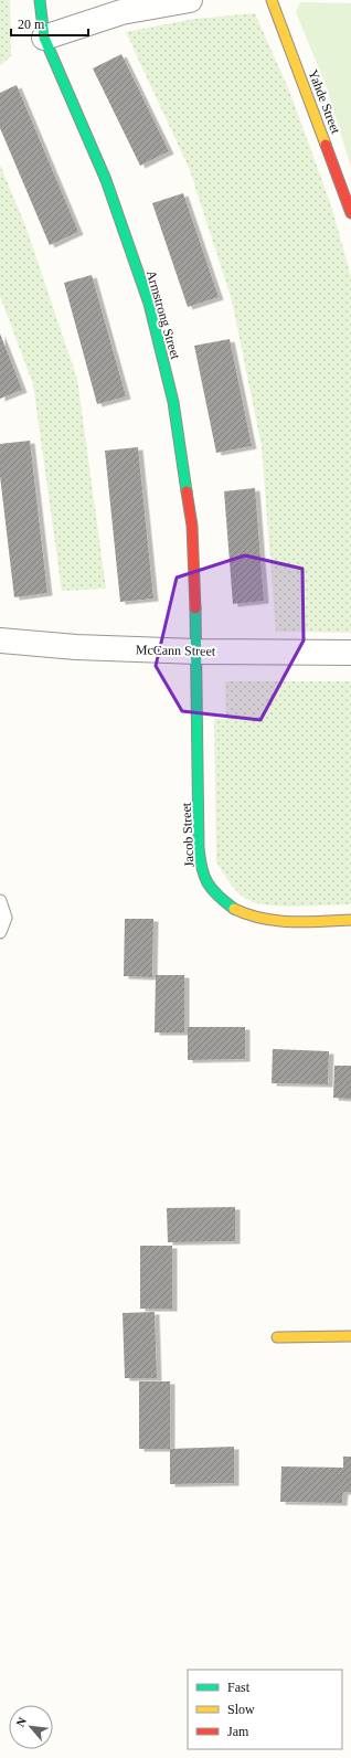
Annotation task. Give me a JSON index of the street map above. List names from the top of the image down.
{
  "streets": {
    "street": [
      "Yahde Street",
      "Armstrong Street",
      "McCann Street",
      "Jacob Street"
    ]
  },
  "crossings": [
    ["Armstrong Street", "McCann Street"],
    ["Armstrong Street", "Jacob Street"],
    ["McCann Street", "Jacob Street"]
  ],
  "legend": ["Fast", "Slow", "Jam"],
  "scale_bar": "20 m",
  "north": "top left"
}
